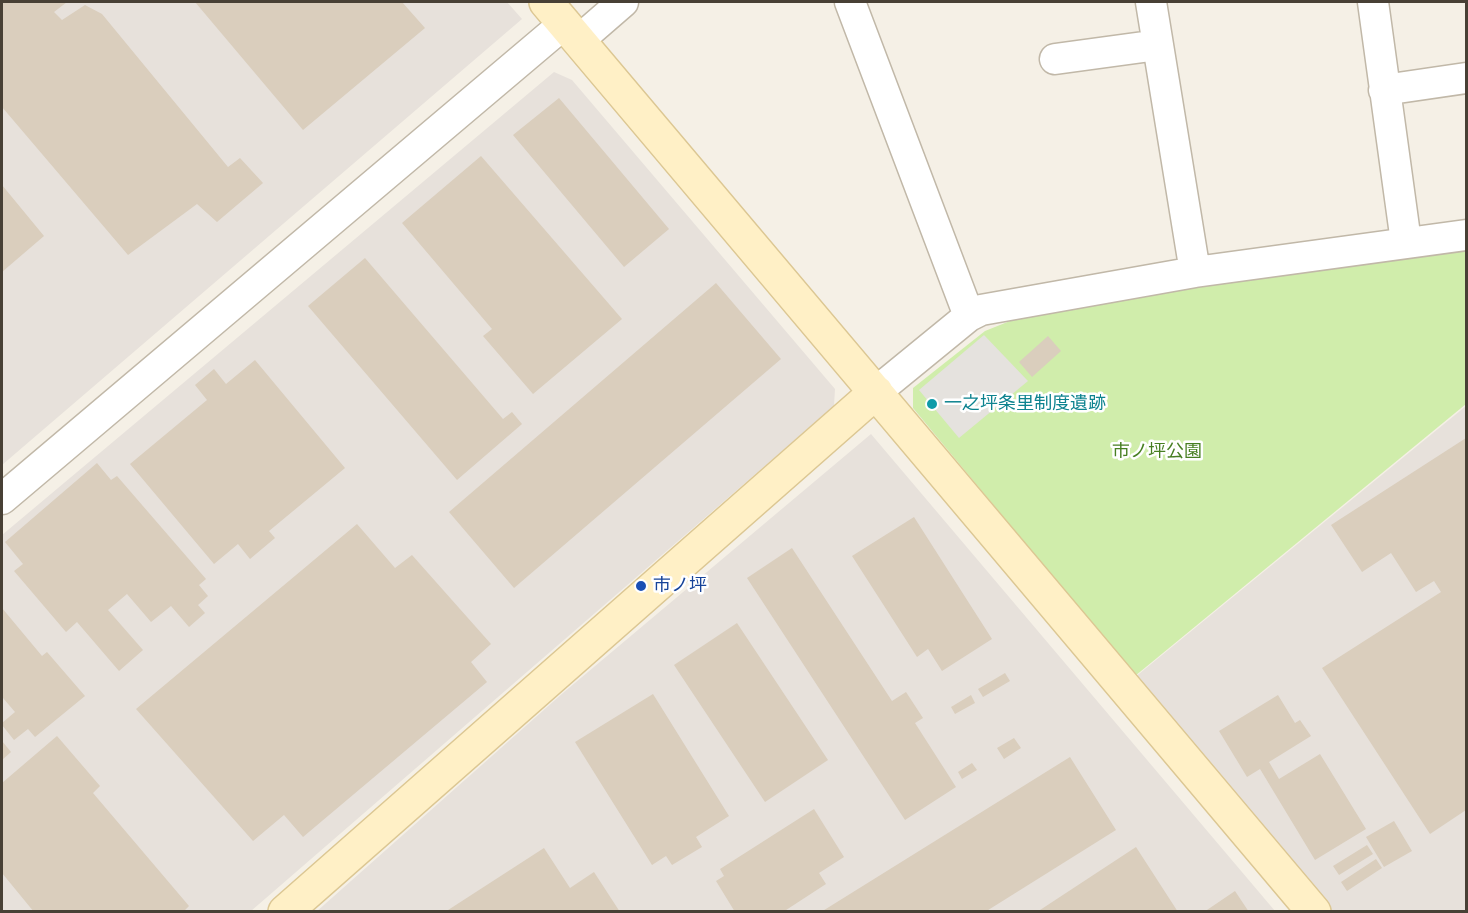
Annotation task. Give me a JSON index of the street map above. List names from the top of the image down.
{
  "parks": ["市ノ坪公園"],
  "places": ["一之坪条里制度遺跡", "市ノ坪"]
}
